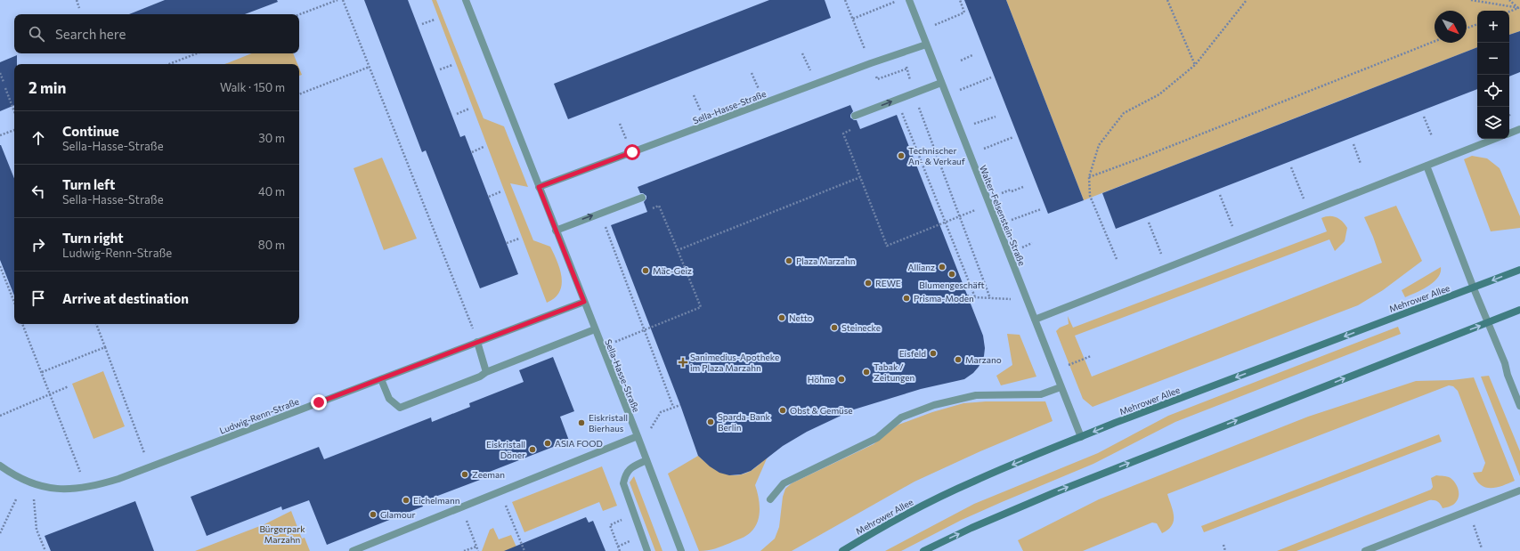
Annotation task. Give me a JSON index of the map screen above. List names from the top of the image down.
{
  "streets": {
    "main road": ["Mehrower Allee"],
    "street": ["Sella-Hasse-Straße", "Walter-Felsenstein-Straße", "Ludwig-Renn-Straße"]
  },
  "crossings": [
    ["Sella-Hasse-Straße", "Walter-Felsenstein-Straße"],
    ["Sella-Hasse-Straße", "Ludwig-Renn-Straße"],
    ["Walter-Felsenstein-Straße", "Mehrower Allee"]
  ],
  "parks": ["Bürgerpark Marzahn"],
  "places": {
    "other": [
      "Technischer An- & Verkauf",
      "Plaza Marzahn",
      "Allianz",
      "Mäc-Geiz",
      "Blumengeschäft",
      "REWE",
      "Prisma-Moden",
      "Netto",
      "Steinecke",
      "Eisfeld",
      "Marzano",
      "Tabak / Zeitungen",
      "Höhne",
      "Obst & Gemüse",
      "Sparda-Bank Berlin",
      "Eiskristall Bierhaus",
      "ASIA FOOD",
      "Eiskristall Döner",
      "Zeeman",
      "Eichelmann",
      "Glamour"
    ],
    "health": ["Sanimedius-Apotheke im Plaza Marzahn"]
  },
  "north": "bottom right",
  "page": {
    "map_buttons": ["+", "−"],
    "search": "Search here",
    "heading": ["2 min", "Walk · 150 m"],
    "list": [
      ["Continue", "Sella-Hasse-Straße", "30 m"],
      ["Turn left", "Sella-Hasse-Straße", "40 m"],
      ["Turn right", "Ludwig-Renn-Straße", "80 m"],
      "Arrive at destination"
    ]
  }
}
